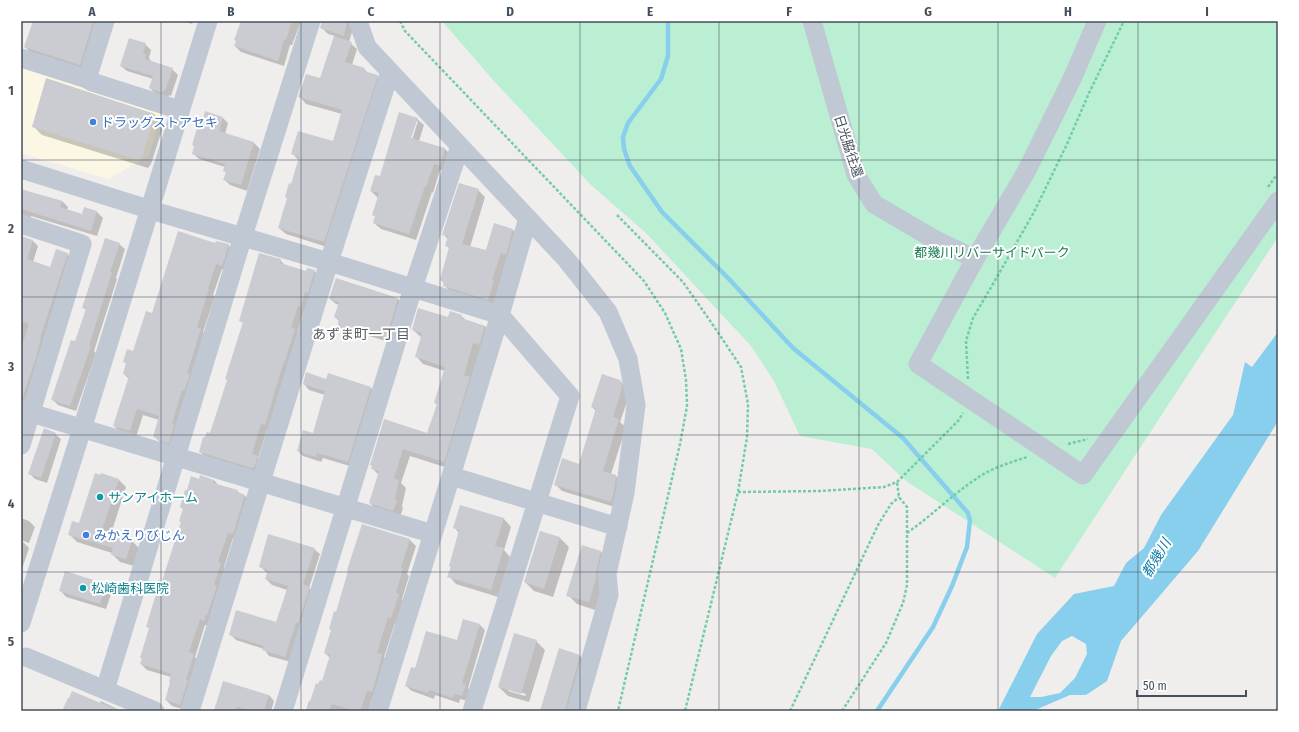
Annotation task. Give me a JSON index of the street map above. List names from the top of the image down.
{
  "streets": {
    "street": ["日光脇往還"]
  },
  "districts": ["あずま町一丁目"],
  "water": ["都幾川"],
  "parks": ["都幾川リバーサイドパーク"],
  "places": [
    "ドラッグストアセキ",
    "サンアイホーム",
    "みかえりびじん",
    "松崎歯科医院"
  ],
  "scale_bar": "50 m",
  "grid": {
    "columns": [
      "A",
      "B",
      "C",
      "D",
      "E",
      "F",
      "G",
      "H",
      "I"
    ],
    "rows": [
      "1",
      "2",
      "3",
      "4",
      "5"
    ]
  }
}
